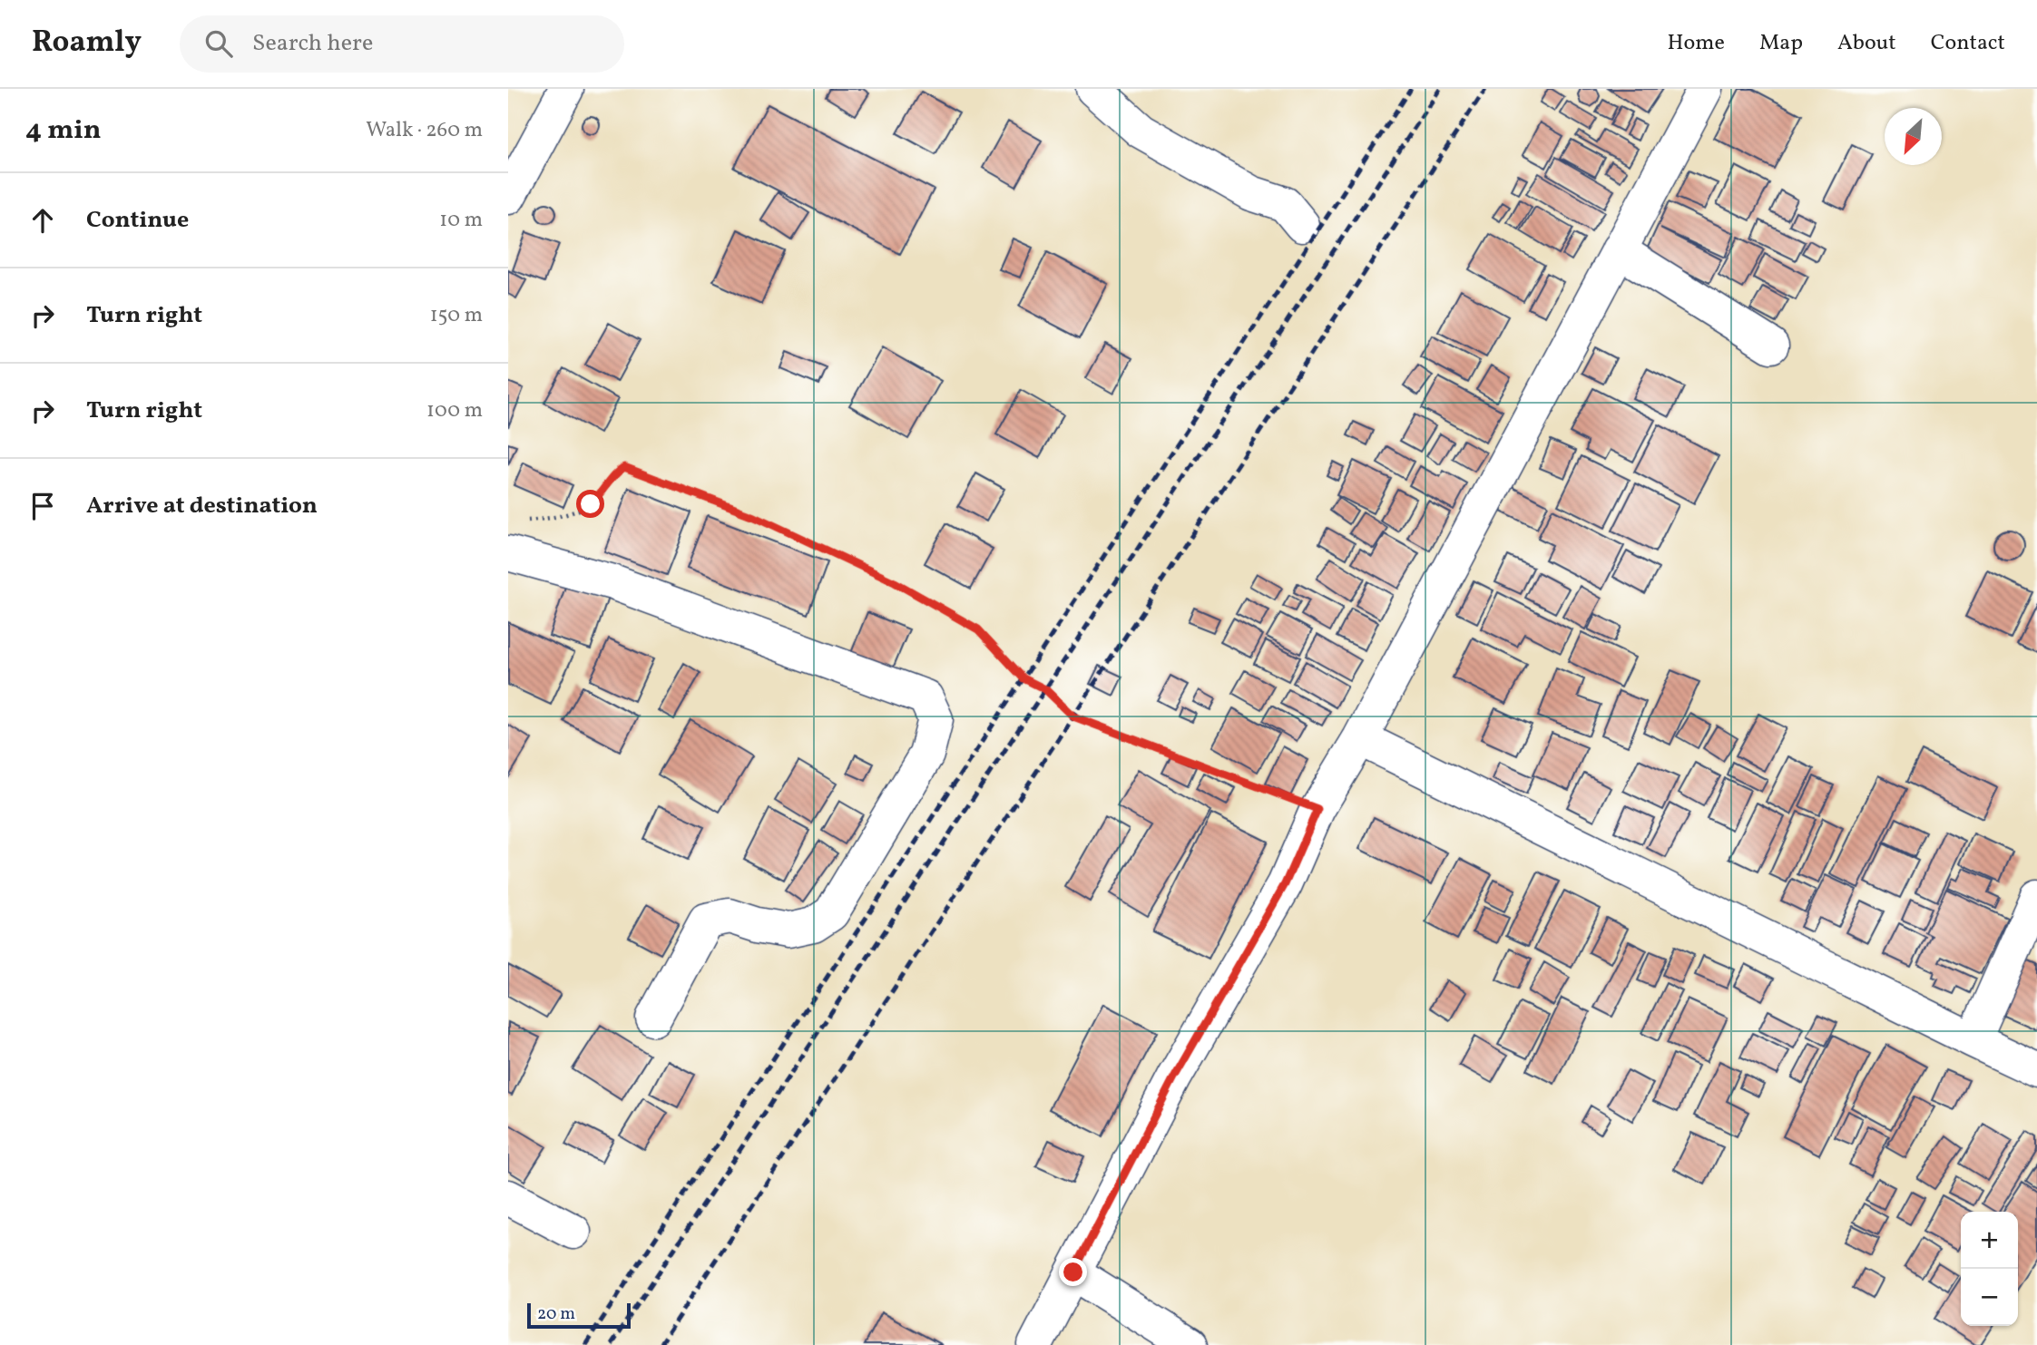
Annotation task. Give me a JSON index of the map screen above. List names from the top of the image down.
{
  "scale_bar": "20 m",
  "north": "bottom left",
  "page": {
    "header": "Roamly",
    "search": "Search here",
    "nav": [
      "Home",
      "Map",
      "About",
      "Contact"
    ],
    "heading": ["4 min", "Walk · 260 m"],
    "list": [
      ["Continue", "10 m"],
      ["Turn right", "150 m"],
      ["Turn right", "100 m"],
      "Arrive at destination"
    ],
    "map_buttons": ["+", "−"],
    "scale": "20 m"
  }
}
